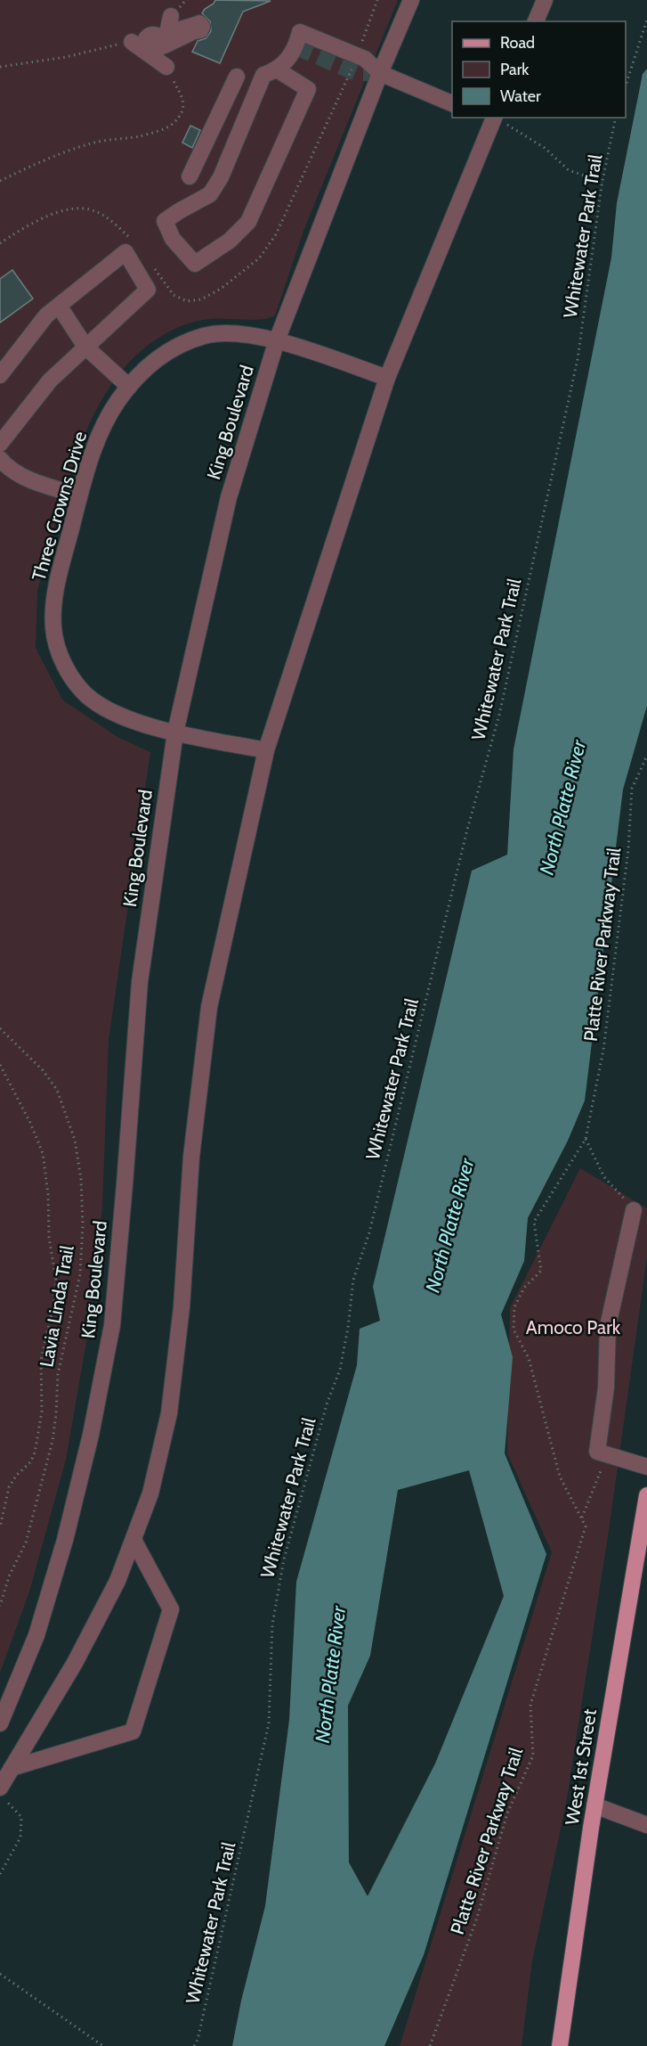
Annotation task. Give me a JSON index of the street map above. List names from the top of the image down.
{
  "streets": {
    "main road": ["West 1st Street"],
    "street": ["King Boulevard", "Three Crowns Drive"],
    "path": ["Whitewater Park Trail", "Platte River Parkway Trail", "Lavia Linda Trail"]
  },
  "crossings": [
    ["King Boulevard", "Three Crowns Drive"]
  ],
  "water": ["North Platte River"],
  "parks": ["Amoco Park"],
  "legend": ["Road", "Park", "Water"]
}
